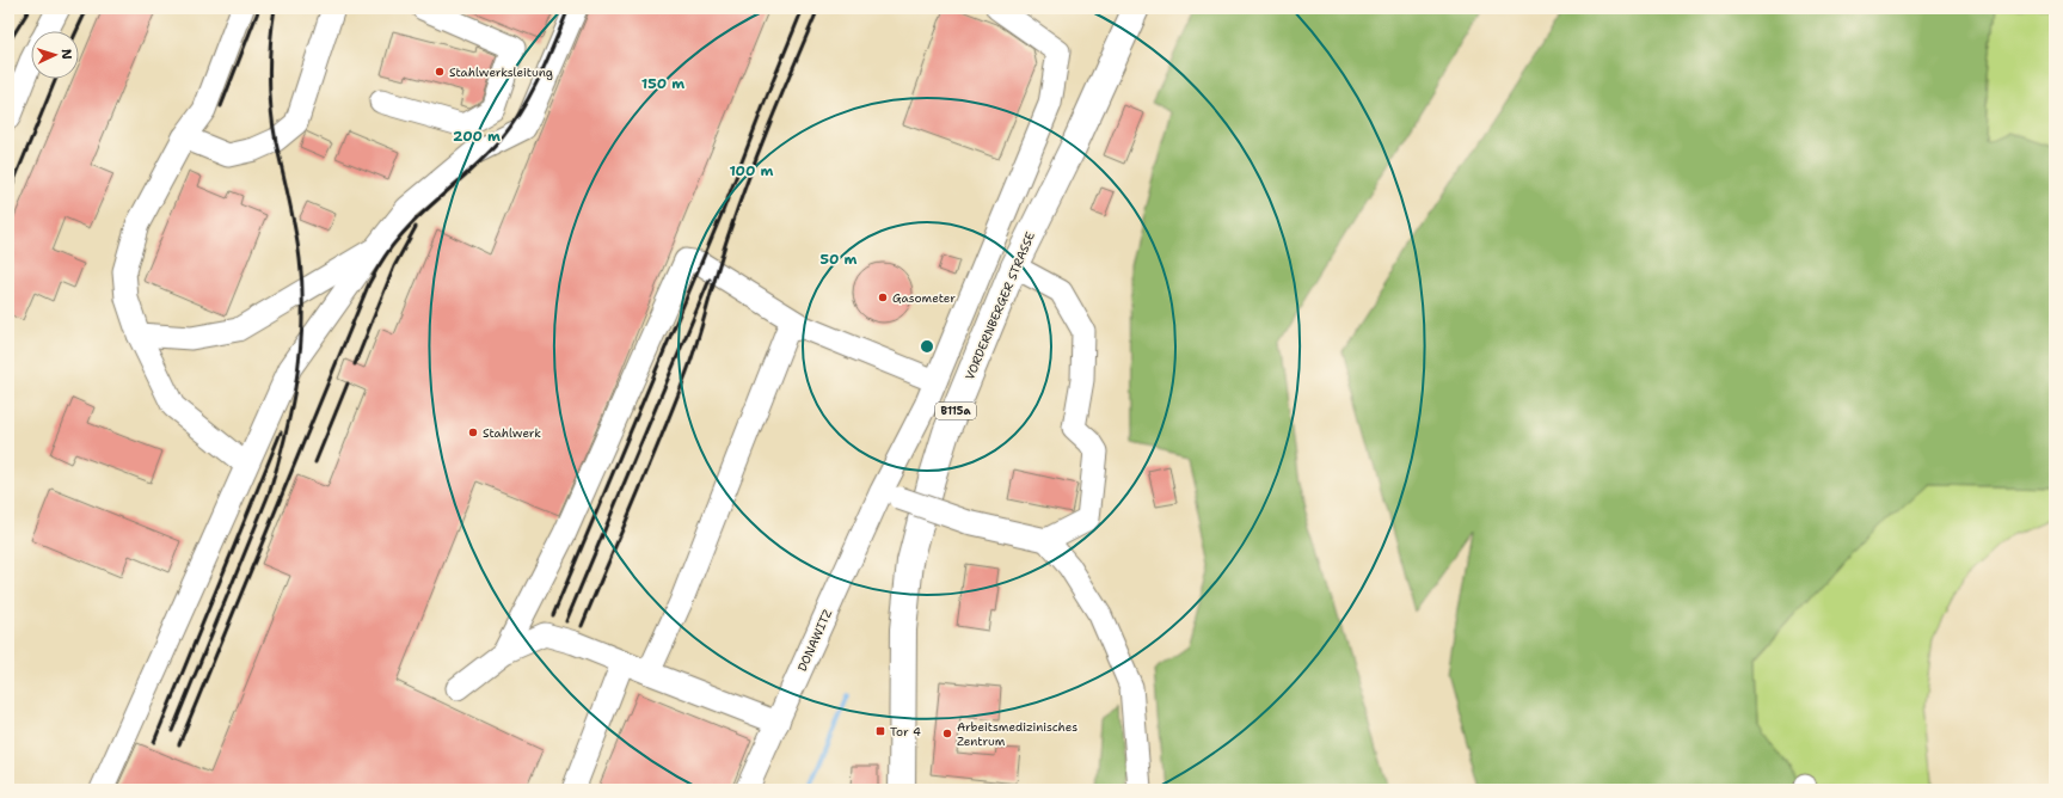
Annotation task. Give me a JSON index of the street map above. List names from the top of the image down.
{
  "streets": {
    "main road": ["VORDERNBERGER STRASSE", "B115a"],
    "lane": ["DONAWITZ"]
  },
  "places": {
    "other": [
      "Stahlwerksleitung",
      "Gasometer",
      "Stahlwerk",
      "Arbeitsmedizinisches Zentrum"
    ],
    "transit": ["Tor 4"]
  },
  "north": "right",
  "rings": [
    "150 m",
    "200 m",
    "100 m",
    "50 m"
  ]
}
